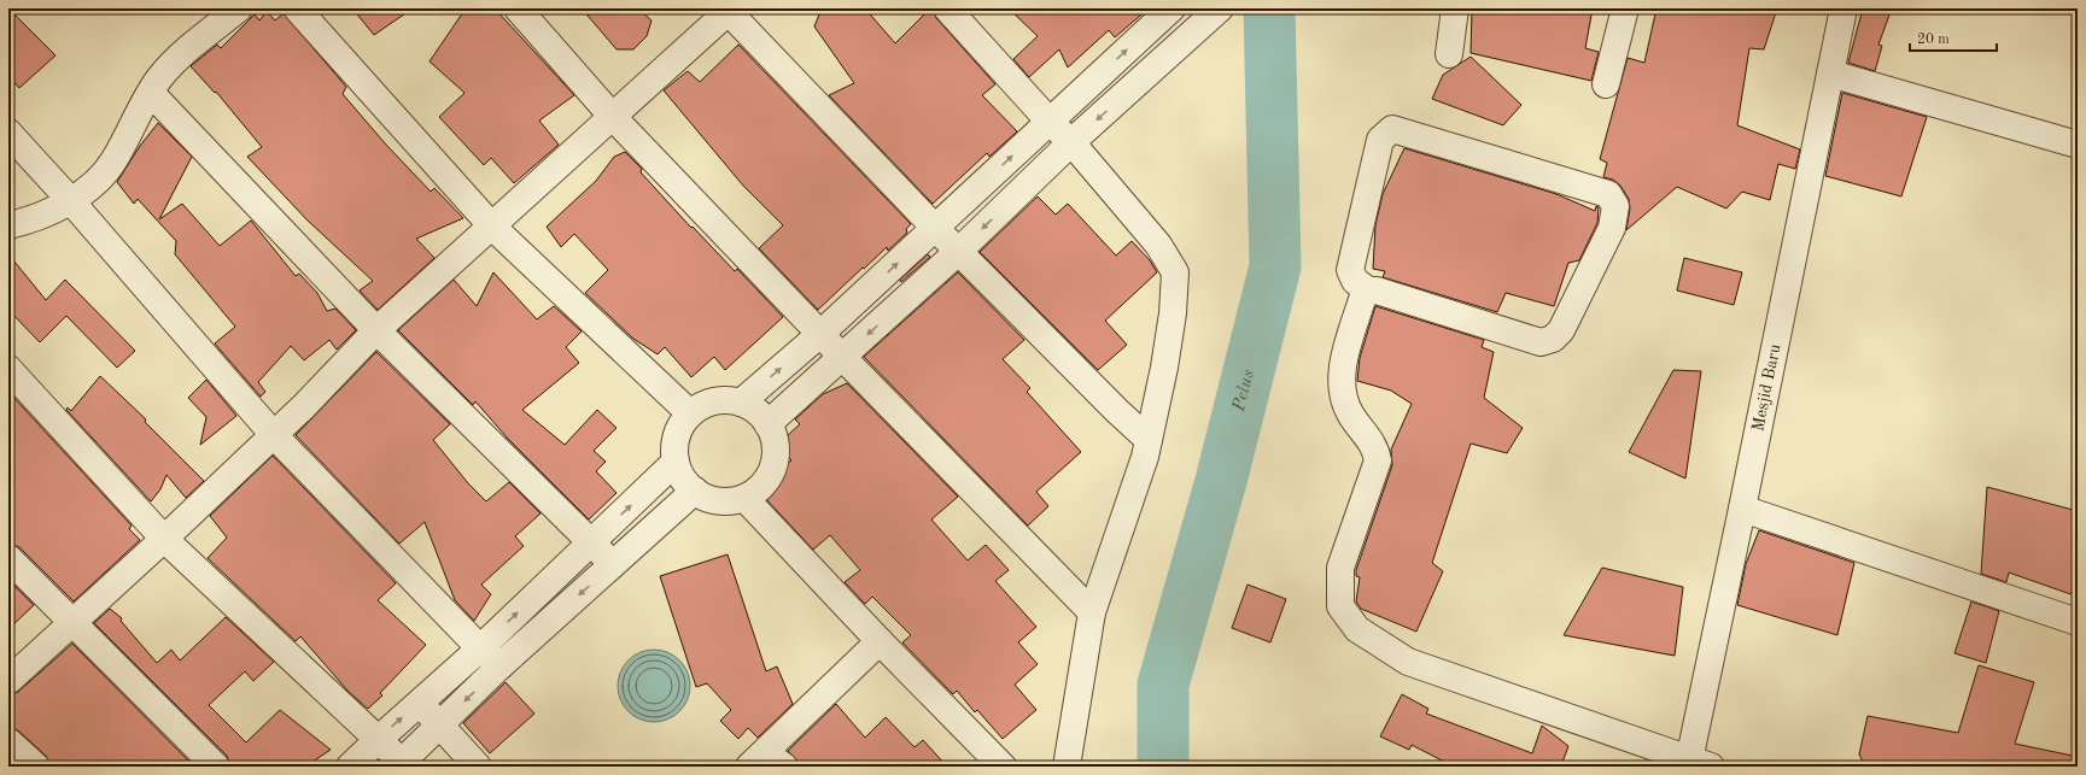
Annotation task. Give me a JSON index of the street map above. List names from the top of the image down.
{
  "streets": {
    "street": ["Mesjid Baru"]
  },
  "water": ["Pelus"],
  "scale_bar": "20 m"
}
